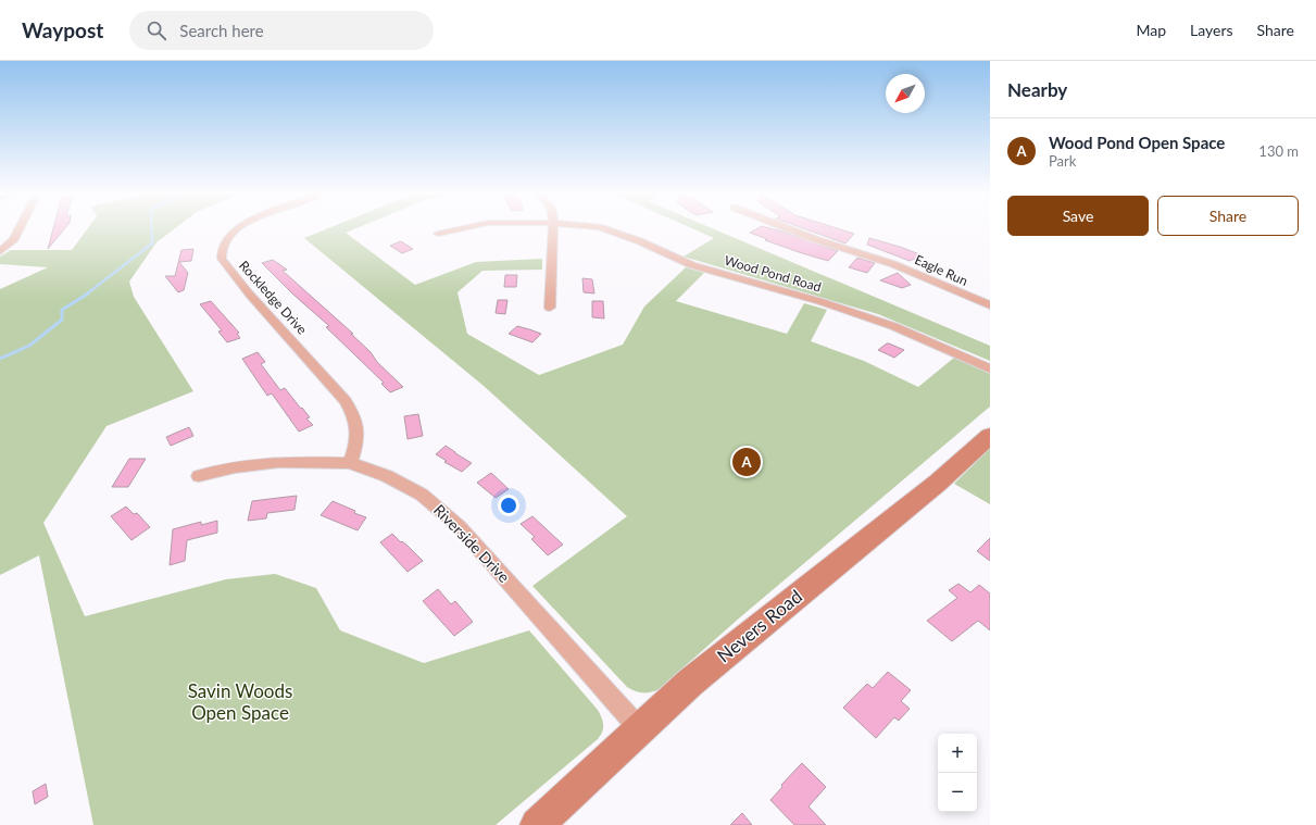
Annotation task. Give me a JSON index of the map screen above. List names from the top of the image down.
{
  "streets": {
    "street": [
      "Eagle Run",
      "Wood Pond Road",
      "Rockledge Drive",
      "Riverside Drive",
      "Nevers Road"
    ]
  },
  "crossings": [
    ["Rockledge Drive", "Riverside Drive"],
    ["Riverside Drive", "Nevers Road"]
  ],
  "parks": ["Savin Woods Open Space"],
  "north": "bottom left",
  "page": {
    "header": "Waypost",
    "search": "Search here",
    "nav": ["Map", "Layers", "Share"],
    "heading": "Nearby",
    "list": [
      {
        "mark": "A",
        "name": "Wood Pond Open Space",
        "note": "Park",
        "value": "130 m"
      }
    ],
    "buttons": ["Save", "Share"],
    "pins": "A",
    "map_buttons": ["+", "−"]
  }
}
